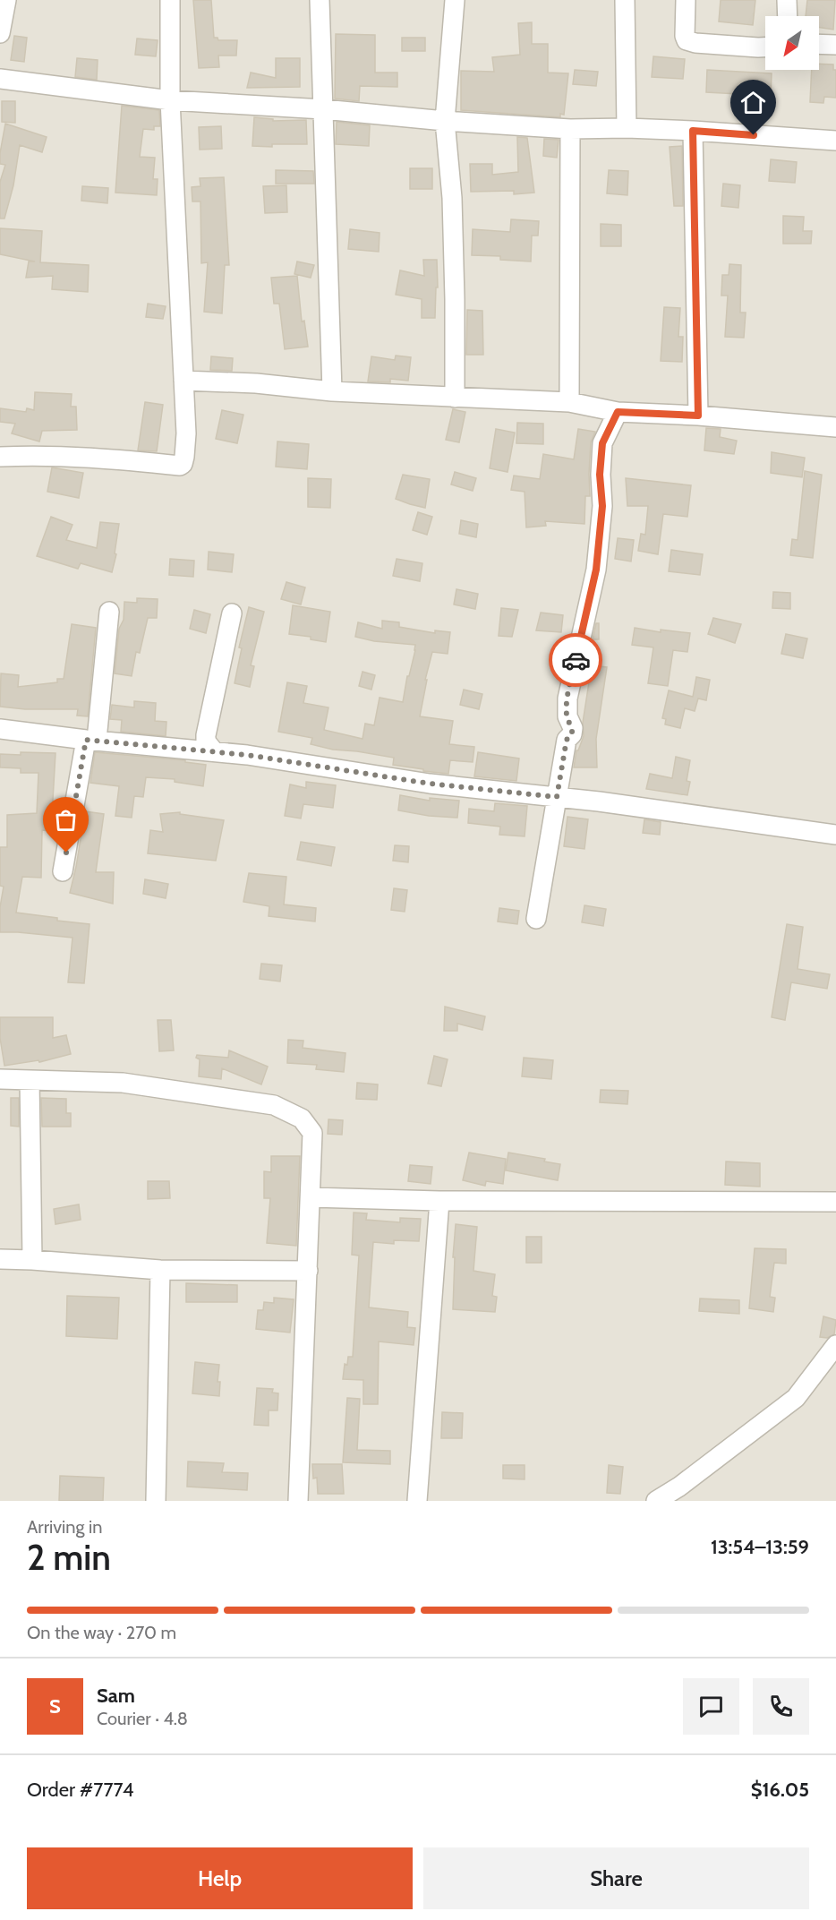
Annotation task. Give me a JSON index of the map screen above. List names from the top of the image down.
{
  "north": "bottom left",
  "page": {
    "heading": ["2 min", "Arriving in", "13:54–13:59"],
    "panel": [
      "Sam",
      "Courier · 4.8",
      "Order #7774",
      "$16.05"
    ],
    "bar": "On the way · 270 m",
    "round": "S",
    "buttons": ["Help", "Share"]
  }
}
